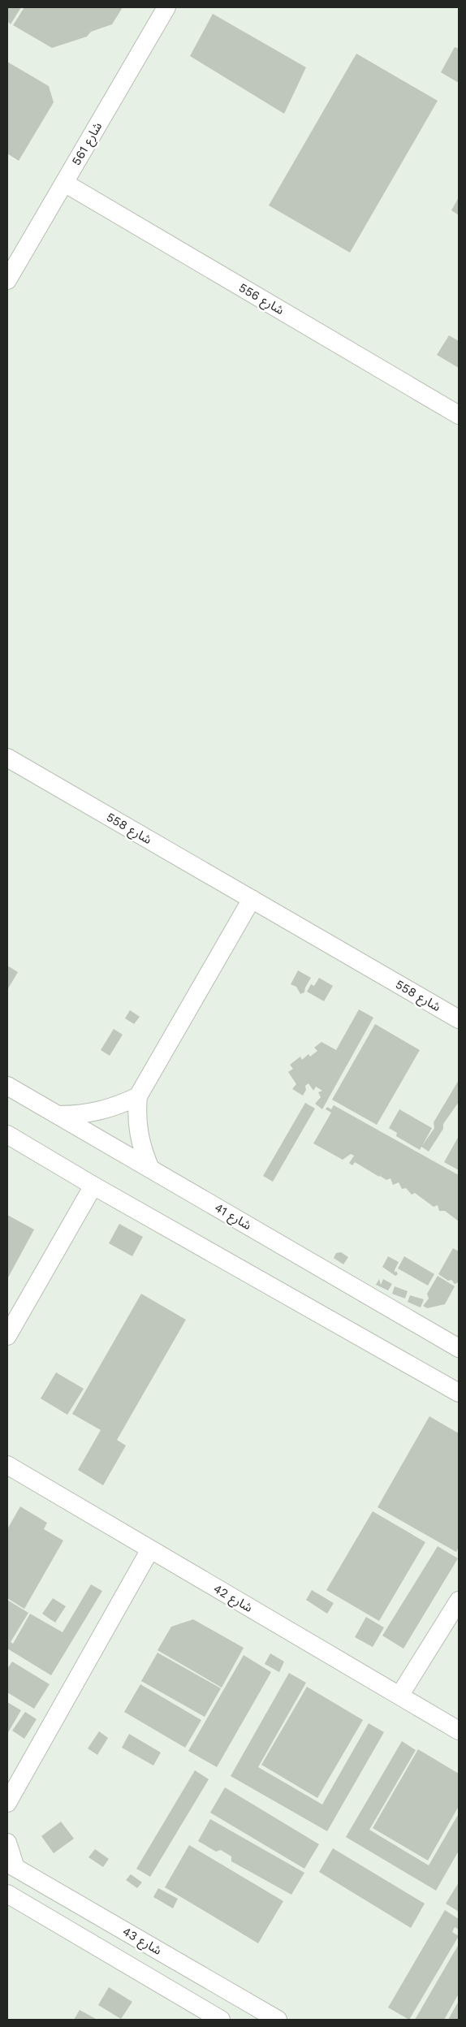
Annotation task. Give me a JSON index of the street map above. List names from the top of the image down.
{
  "streets": {
    "street": [
      "شارع 561",
      "شارع 556",
      "شارع 558",
      "شارع 41",
      "شارع 42",
      "شارع 43"
    ]
  },
  "crossings": [
    ["شارع 561", "شارع 556"]
  ]
}
